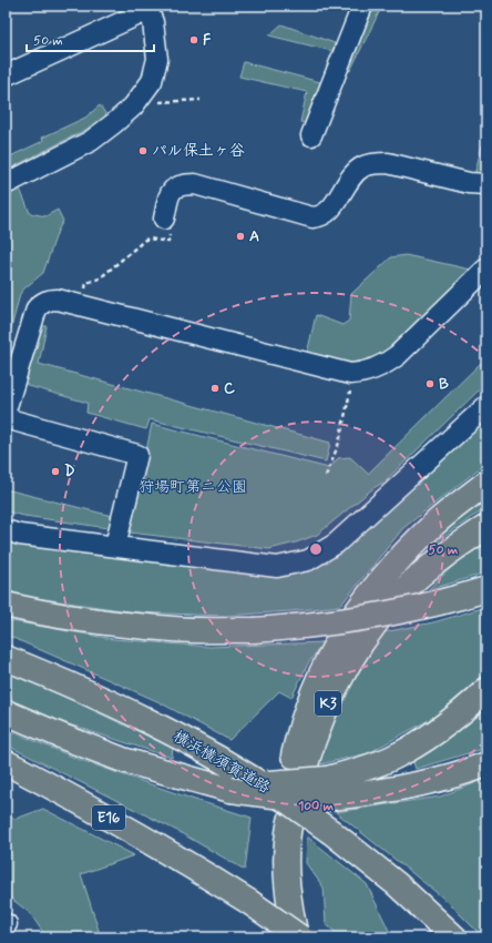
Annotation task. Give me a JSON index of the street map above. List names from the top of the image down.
{
  "streets": {
    "highway": ["K3", "横浜横須賀道路", "E16"]
  },
  "parks": ["狩場町第ニ公園"],
  "places": [
    "F",
    "パル保土ヶ谷",
    "A",
    "B",
    "C",
    "D"
  ],
  "scale_bar": "50 m",
  "rings": ["50 m", "100 m"]
}
